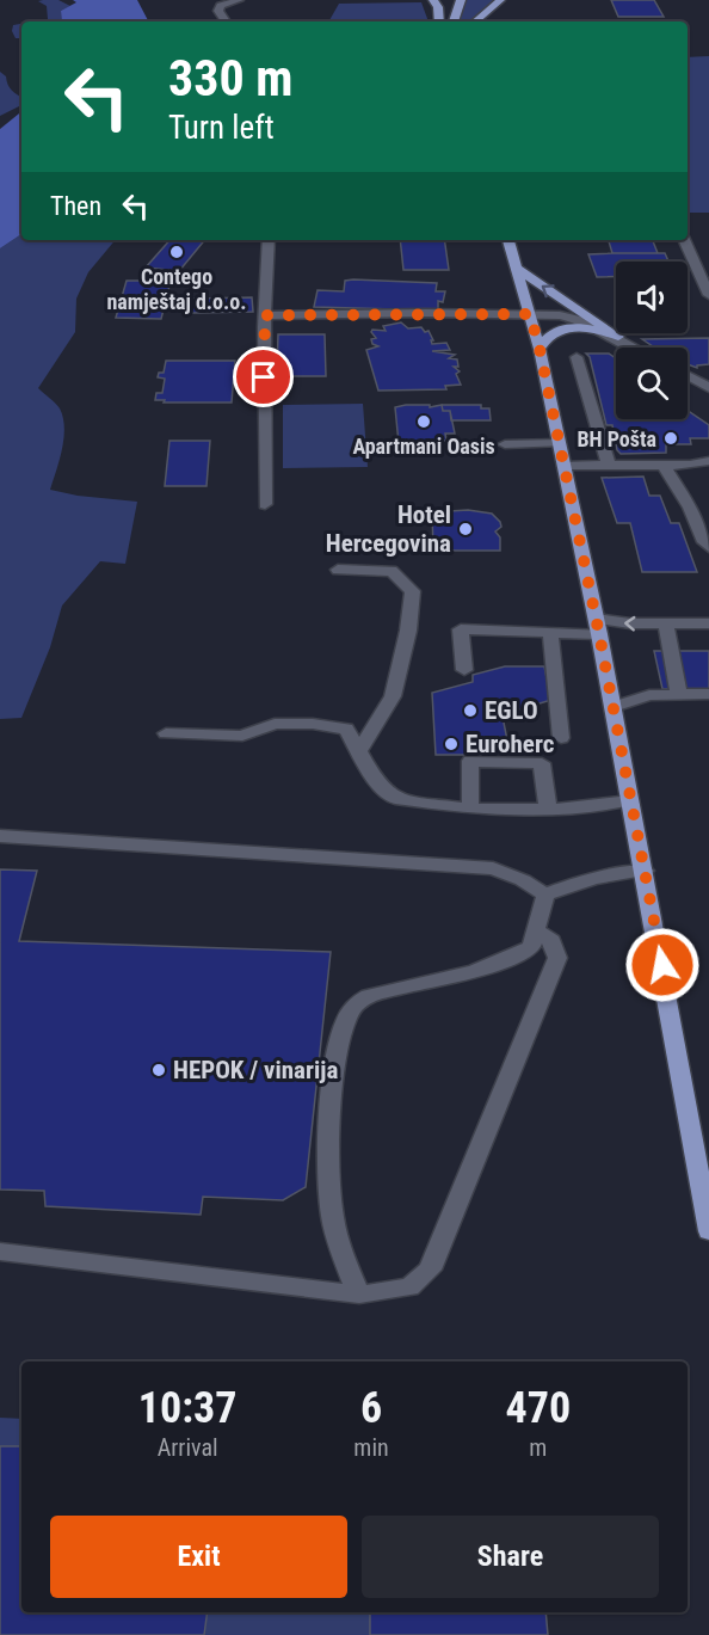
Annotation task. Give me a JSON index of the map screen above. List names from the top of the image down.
{
  "places": [
    "Contego namještaj d.o.o.",
    "Apartmani Oasis",
    "BH Pošta",
    "Hotel Hercegovina",
    "EGLO",
    "Euroherc",
    "HEPOK / vinarija"
  ],
  "page": {
    "turn": ["330 m", "Turn left"],
    "then": "Then",
    "eta": [
      "10:37",
      "Arrival",
      "6",
      "min",
      "470",
      "m"
    ],
    "buttons": ["Exit", "Share"]
  }
}
